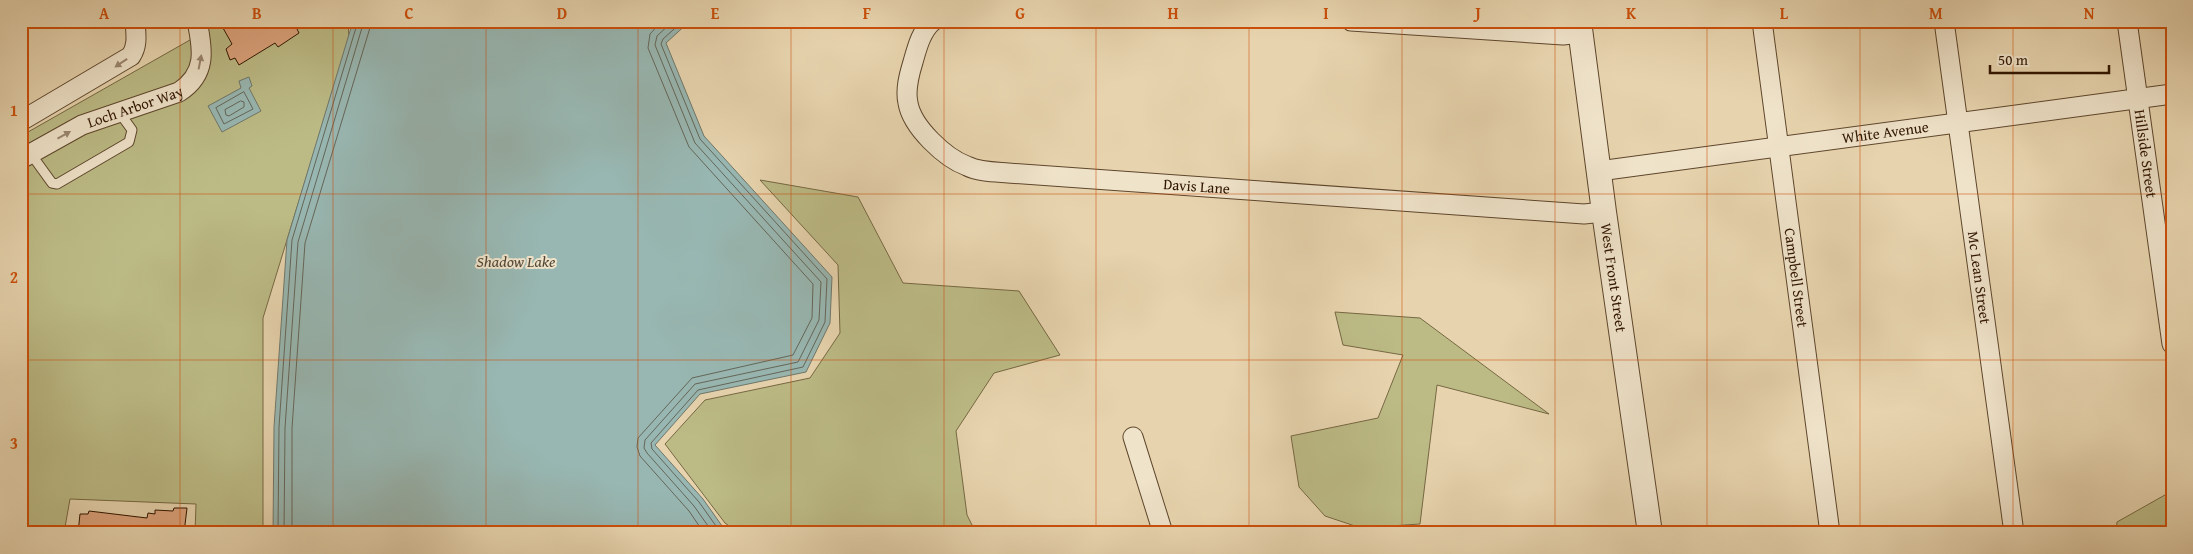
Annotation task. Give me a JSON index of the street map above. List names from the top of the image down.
{
  "streets": {
    "street": [
      "Loch Arbor Way",
      "White Avenue",
      "Hillside Street",
      "Davis Lane",
      "West Front Street",
      "Campbell Street",
      "Mc Lean Street"
    ]
  },
  "crossings": [
    ["White Avenue", "Hillside Street"],
    ["White Avenue", "West Front Street"],
    ["White Avenue", "Campbell Street"],
    ["White Avenue", "Mc Lean Street"],
    ["Davis Lane", "West Front Street"]
  ],
  "water": ["Shadow Lake"],
  "scale_bar": "50 m",
  "grid": {
    "columns": [
      "A",
      "B",
      "C",
      "D",
      "E",
      "F",
      "G",
      "H",
      "I",
      "J",
      "K",
      "L",
      "M",
      "N"
    ],
    "rows": ["1", "2", "3"]
  }
}
